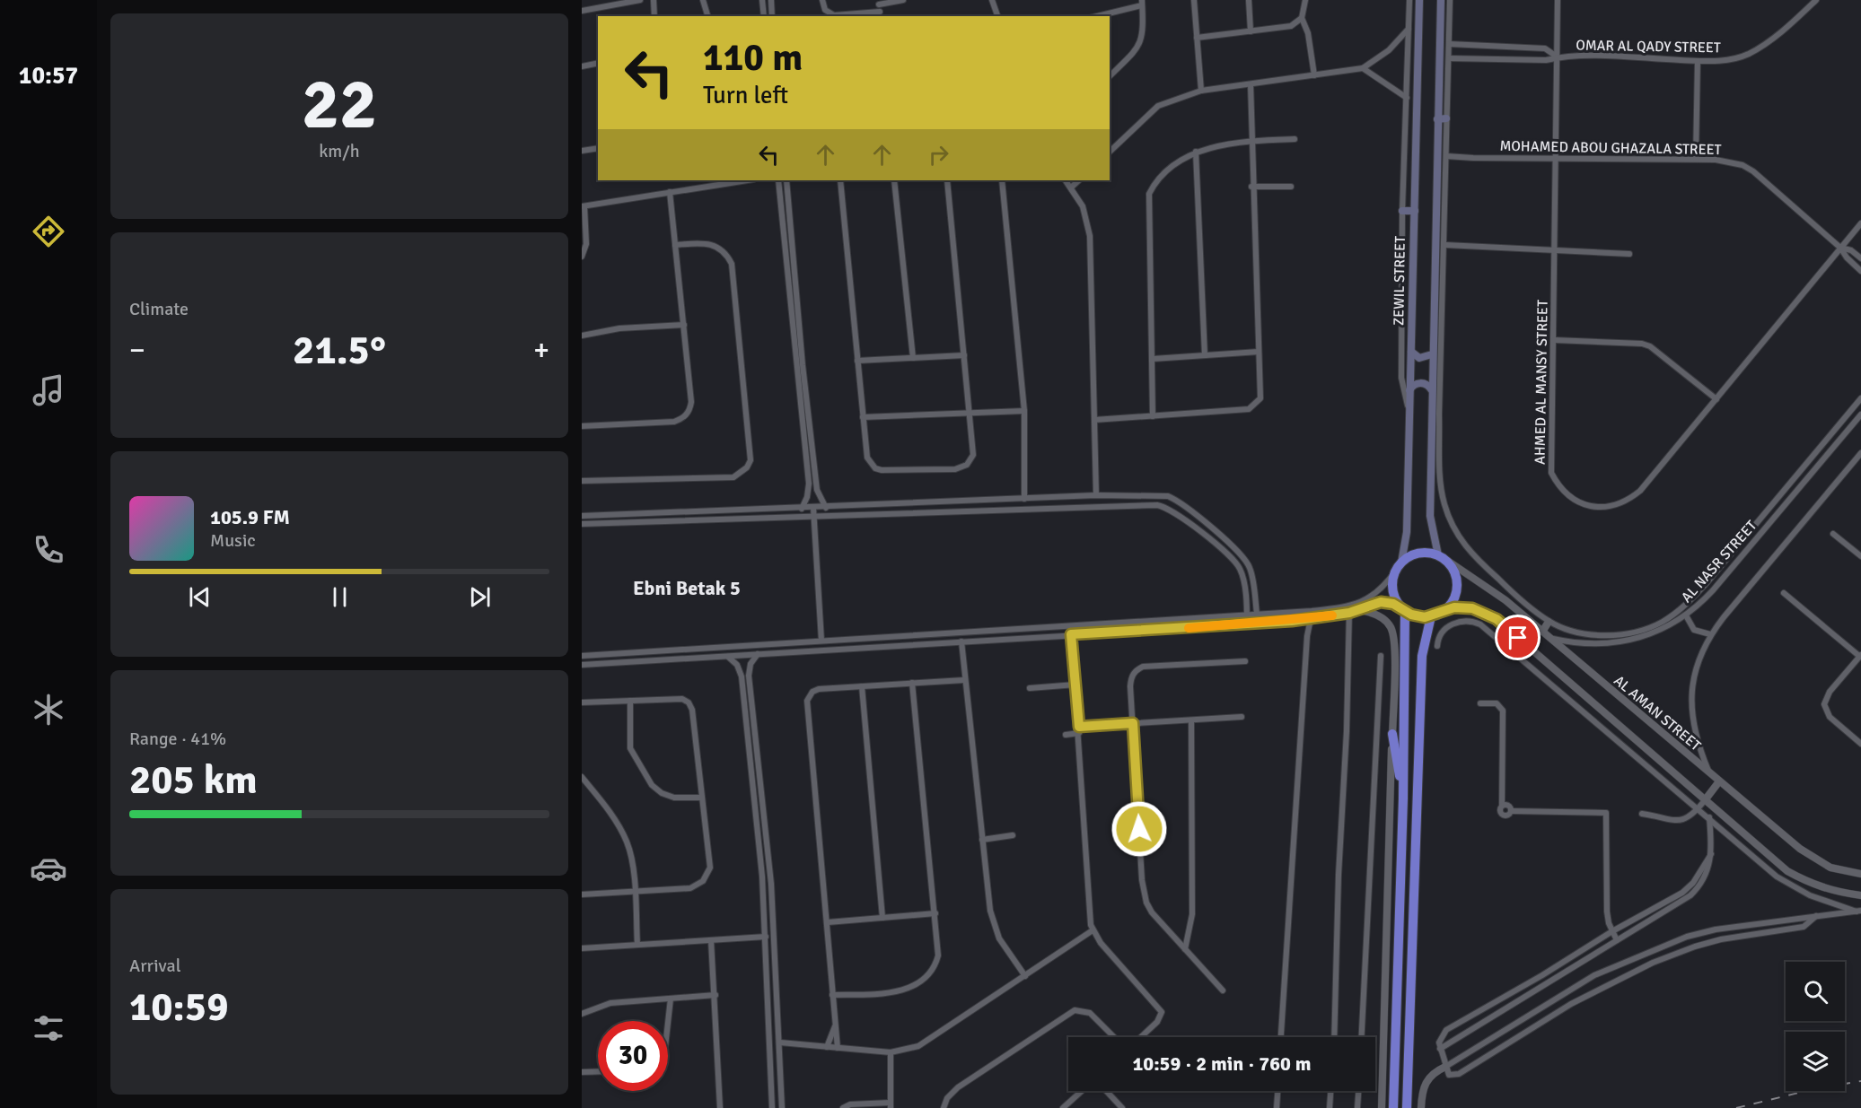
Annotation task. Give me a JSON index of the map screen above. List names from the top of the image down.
{
  "streets": {
    "main road": ["ZEWIL STREET"],
    "street": [
      "OMAR AL QADY STREET",
      "MOHAMED ABOU GHAZALA STREET",
      "AHMED AL MANSY STREET",
      "AL NASR STREET",
      "AL AMAN STREET"
    ]
  },
  "crossings": [
    ["OMAR AL QADY STREET", "AHMED AL MANSY STREET"],
    ["MOHAMED ABOU GHAZALA STREET", "AHMED AL MANSY STREET"],
    ["ZEWIL STREET", "AL AMAN STREET"],
    ["AL NASR STREET", "AL AMAN STREET"]
  ],
  "districts": ["Ebni Betak 5"],
  "page": {
    "tabs": "10:57",
    "tile": [
      ["22", "km/h"],
      "Climate",
      ["Range · 41%", "205 km"],
      ["Arrival", "10:59"]
    ],
    "turn": ["110 m", "Turn left"],
    "heat": ["−", "21.5°", "+"],
    "song": ["105.9 FM", "Music"],
    "limit": "30",
    "trip": "10:59 · 2 min · 760 m"
  }
}
